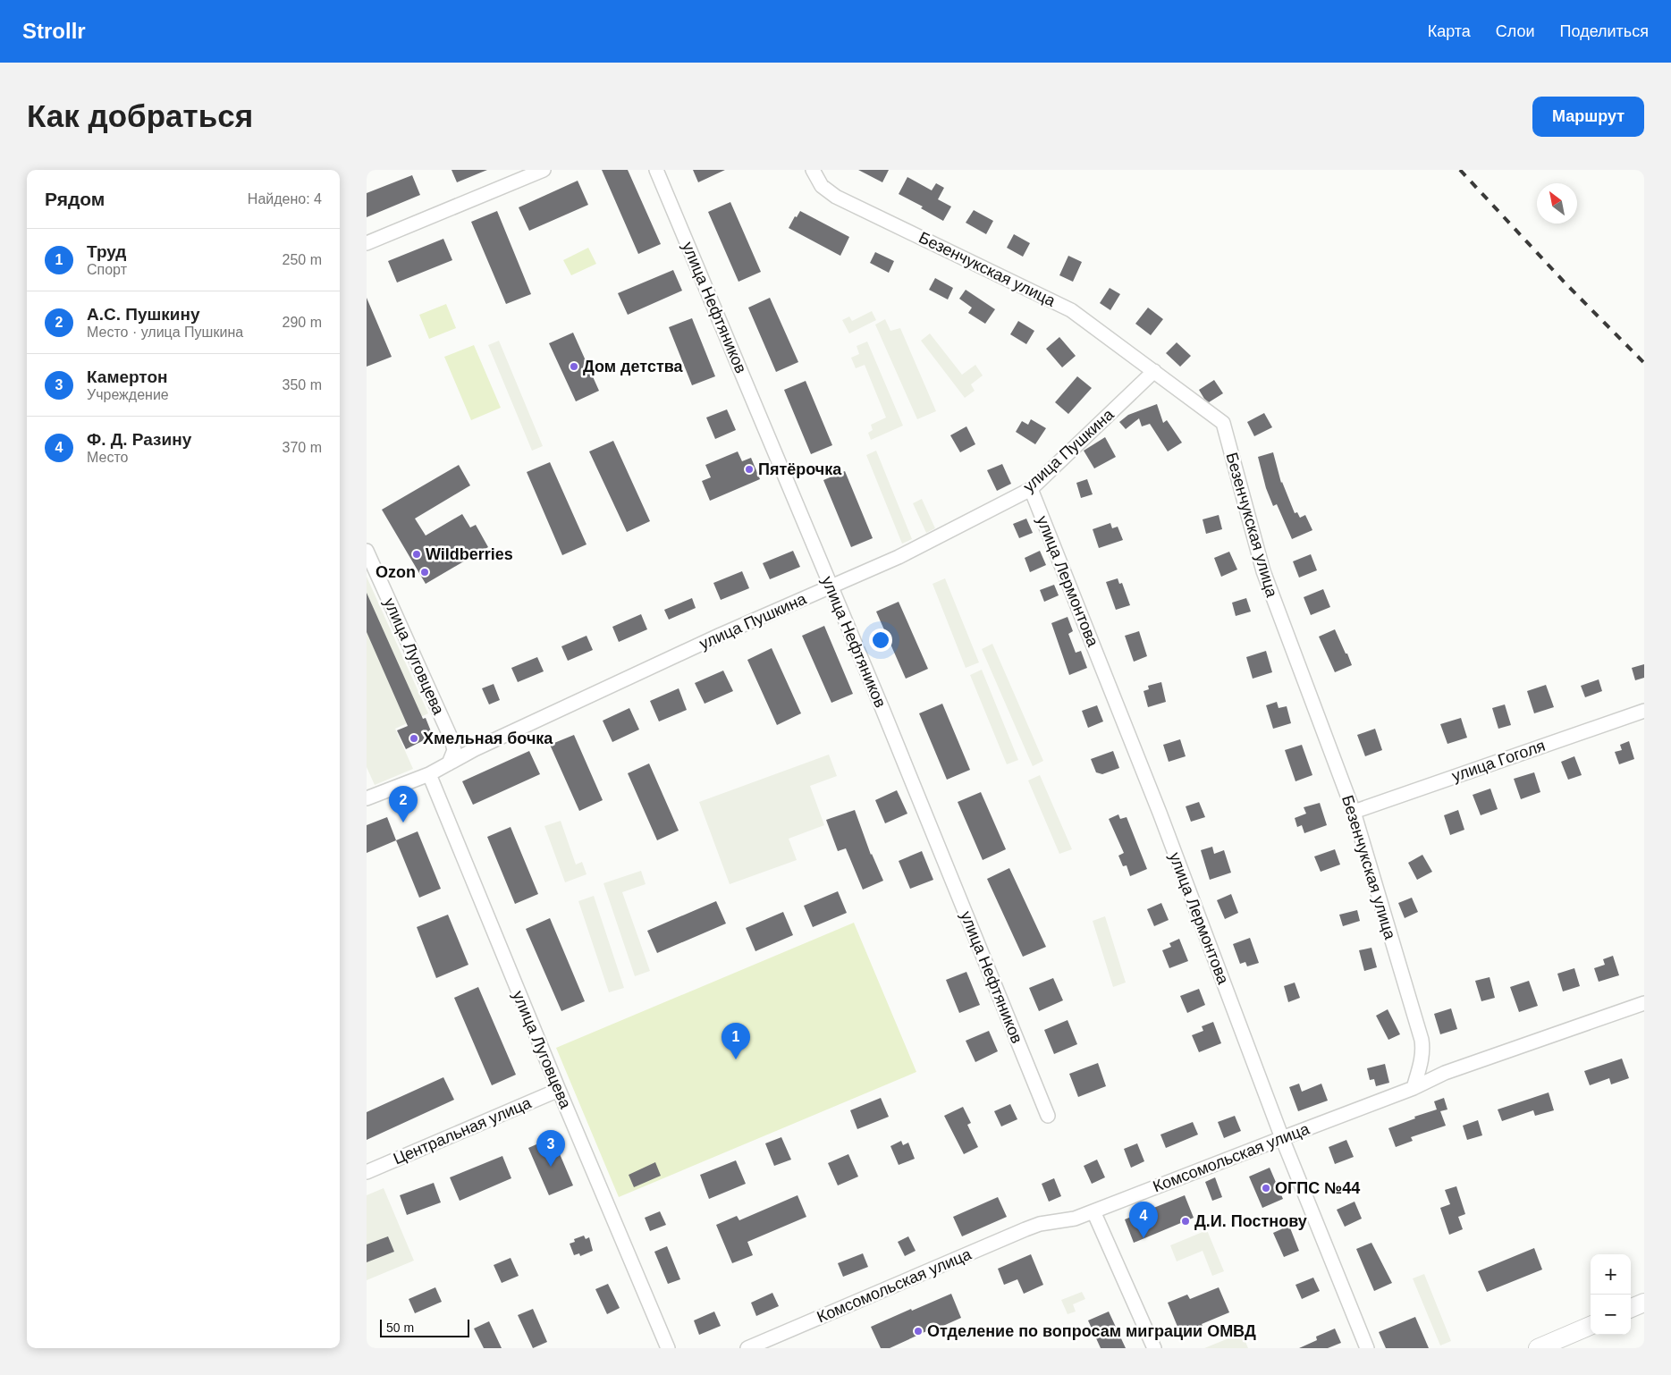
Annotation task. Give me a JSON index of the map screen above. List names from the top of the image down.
{
  "streets": {
    "street": [
      "Безенчукская улица",
      "улица Нефтяников",
      "улица Пушкина",
      "улица Лермонтова",
      "улица Луговцева",
      "улица Гоголя",
      "Центральная улица",
      "Комсомольская улица"
    ]
  },
  "crossings": [
    ["Безенчукская улица", "улица Пушкина"],
    ["Безенчукская улица", "улица Гоголя"],
    ["Безенчукская улица", "Комсомольская улица"],
    ["улица Нефтяников", "улица Пушкина"],
    ["улица Пушкина", "улица Лермонтова"],
    ["улица Пушкина", "улица Луговцева"],
    ["улица Лермонтова", "Комсомольская улица"],
    ["улица Луговцева", "Центральная улица"]
  ],
  "places": [
    "Дом детства",
    "Пятёрочка",
    "Wildberries",
    "Ozon",
    "Хмельная бочка",
    "ОГПС №44",
    "Д.И. Постнову",
    "Отделение по вопросам миграции ОМВД"
  ],
  "scale_bar": "50 m",
  "north": "top left",
  "page": {
    "header": "Strollr",
    "nav": ["Карта", "Слои", "Поделиться"],
    "buttons": "Маршрут",
    "title": "Как добраться",
    "heading": ["Рядом", "Найдено: 4"],
    "list": [
      {
        "mark": "1",
        "name": "Труд",
        "note": "Спорт",
        "value": "250 m"
      },
      {
        "mark": "2",
        "name": "А.С. Пушкину",
        "note": "Место · улица Пушкина",
        "value": "290 m"
      },
      {
        "mark": "3",
        "name": "Камертон",
        "note": "Учреждение",
        "value": "350 m"
      },
      {
        "mark": "4",
        "name": "Ф. Д. Разину",
        "note": "Место",
        "value": "370 m"
      }
    ],
    "pins": [
      "2",
      "1",
      "3",
      "4"
    ],
    "map_buttons": ["+", "−"],
    "scale": "50 m"
  }
}
